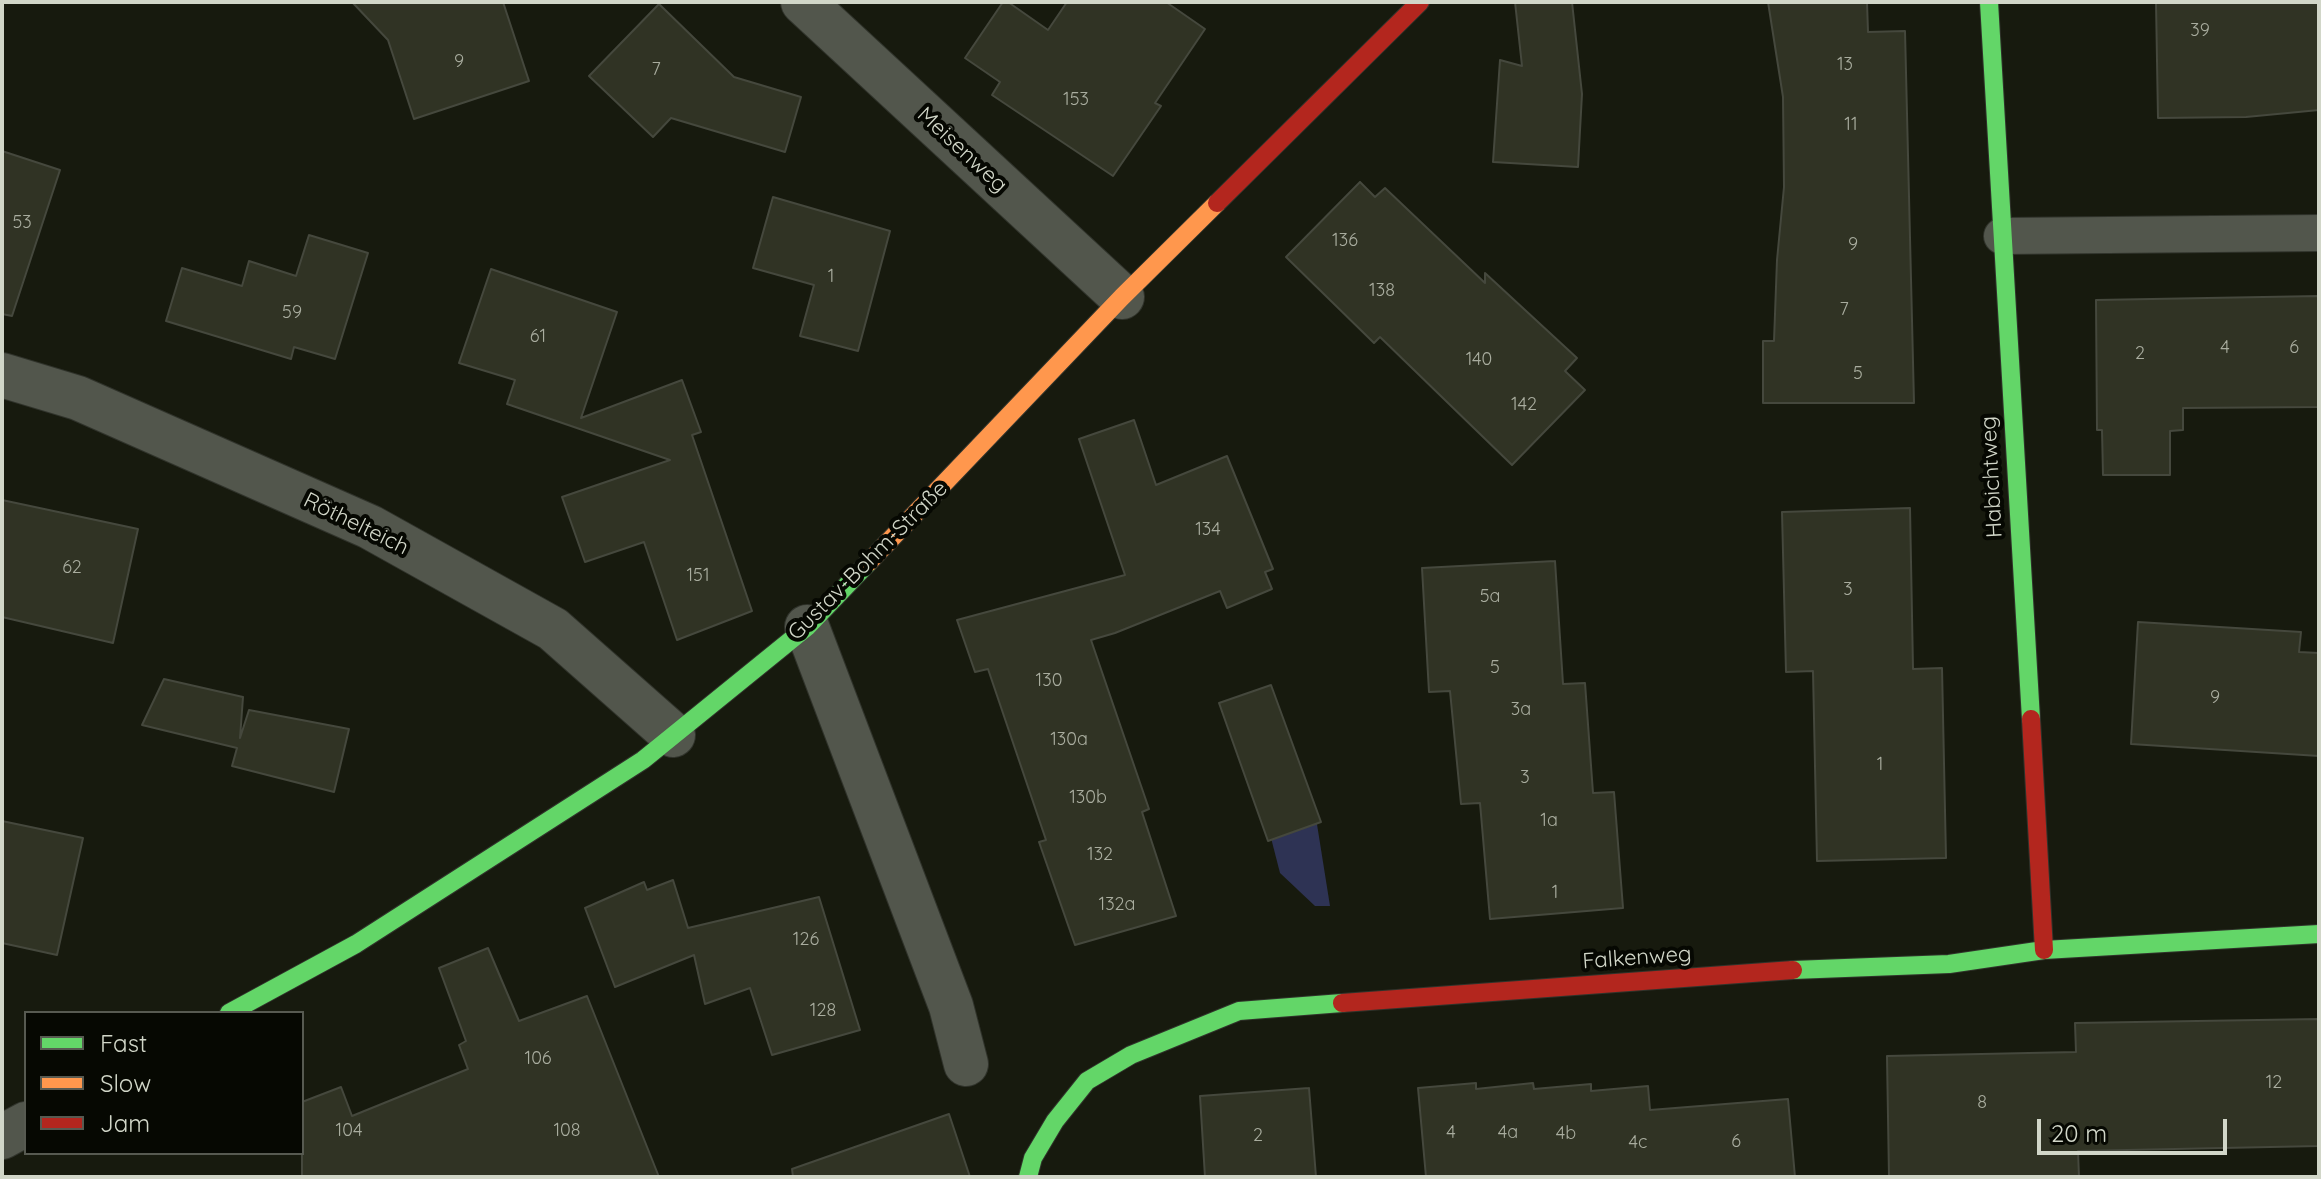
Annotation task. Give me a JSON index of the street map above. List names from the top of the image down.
{
  "streets": {
    "street": [
      "Meisenweg",
      "Habichtweg",
      "Röthelteich",
      "Gustav-Bohm-Straße",
      "Falkenweg"
    ]
  },
  "crossings": [
    ["Meisenweg", "Gustav-Bohm-Straße"],
    ["Habichtweg", "Falkenweg"],
    ["Röthelteich", "Gustav-Bohm-Straße"]
  ],
  "house_numbers": [
    "39",
    "9",
    "13",
    "7",
    "153",
    "11",
    "53",
    "136",
    "9",
    "1",
    "138",
    "7",
    "59",
    "61",
    "4",
    "6",
    "2",
    "140",
    "5",
    "142",
    "134",
    "62",
    "151",
    "3",
    "5a",
    "5",
    "130",
    "9",
    "3a",
    "130a",
    "1",
    "3",
    "130b",
    "1a",
    "132",
    "1",
    "132a",
    "126",
    "128",
    "106",
    "12",
    "8",
    "104",
    "108",
    "4",
    "4a",
    "4b",
    "2",
    "6",
    "4c"
  ],
  "legend": ["Fast", "Slow", "Jam"],
  "scale_bar": "20 m"
}
